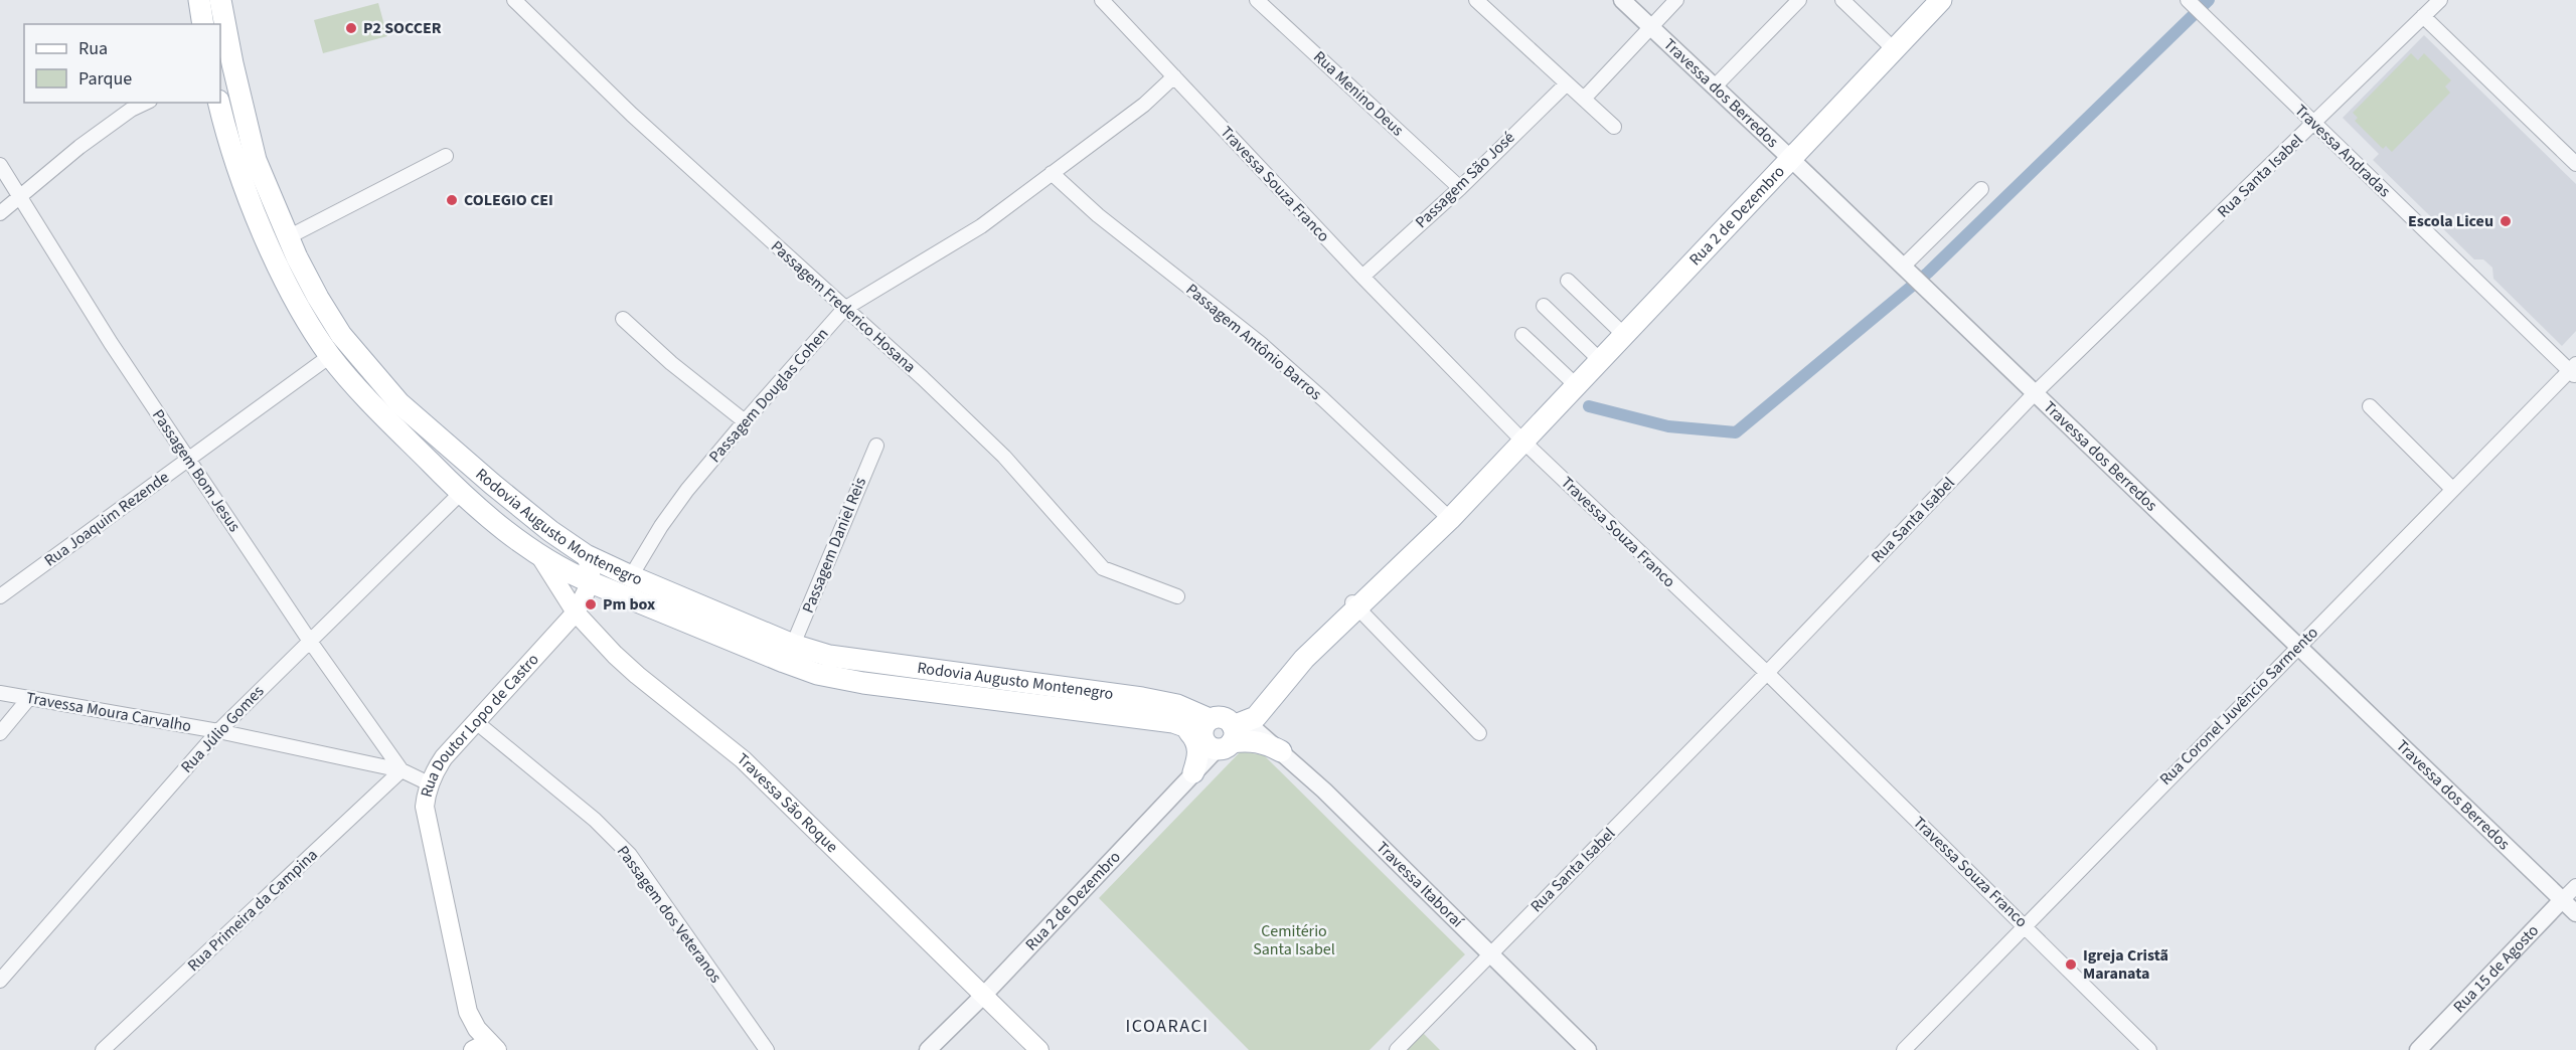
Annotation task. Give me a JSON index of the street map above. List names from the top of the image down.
{
  "streets": {
    "main road": [
      "Rua 2 de Dezembro",
      "Rodovia Augusto Montenegro",
      "Rua Doutor Lopo de Castro",
      "Travessa São Roque"
    ],
    "street": [
      "Travessa dos Berredos",
      "Rua Menino Deus",
      "Travessa Andradas",
      "Rua Santa Isabel",
      "Passagem São José",
      "Travessa Souza Franco",
      "Passagem Frederico Hosana",
      "Passagem Antônio Barros",
      "Passagem Douglas Cohen",
      "Passagem Bom Jesus",
      "Rua Joaquim Rezende",
      "Passagem Daniel Reis",
      "Rua Coronel Juvêncio Sarmento",
      "Travessa Moura Carvalho",
      "Rua Júlio Gomes",
      "Travessa Itaboraí",
      "Rua Primeira da Campina",
      "Passagem dos Veteranos",
      "Rua 15 de Agosto"
    ]
  },
  "crossings": [
    ["Travessa dos Berredos", "Rua Santa Isabel"],
    ["Travessa dos Berredos", "Rua 2 de Dezembro"],
    ["Travessa dos Berredos", "Rua Coronel Juvêncio Sarmento"],
    ["Travessa dos Berredos", "Rua 15 de Agosto"],
    ["Rua Menino Deus", "Passagem São José"],
    ["Travessa Andradas", "Rua Santa Isabel"],
    ["Travessa Andradas", "Rua Coronel Juvêncio Sarmento"],
    ["Rua Santa Isabel", "Travessa Souza Franco"],
    ["Rua Santa Isabel", "Travessa Itaboraí"],
    ["Passagem São José", "Travessa Souza Franco"],
    ["Travessa Souza Franco", "Rua 2 de Dezembro"],
    ["Travessa Souza Franco", "Passagem Douglas Cohen"],
    ["Travessa Souza Franco", "Rua Coronel Juvêncio Sarmento"],
    ["Rua 2 de Dezembro", "Passagem Antônio Barros"],
    ["Rua 2 de Dezembro", "Travessa São Roque"],
    ["Passagem Frederico Hosana", "Passagem Douglas Cohen"],
    ["Passagem Antônio Barros", "Passagem Douglas Cohen"],
    ["Passagem Douglas Cohen", "Rodovia Augusto Montenegro"],
    ["Passagem Bom Jesus", "Rua Joaquim Rezende"],
    ["Passagem Bom Jesus", "Travessa Moura Carvalho"],
    ["Passagem Bom Jesus", "Rua Júlio Gomes"],
    ["Passagem Bom Jesus", "Rua Primeira da Campina"],
    ["Rua Joaquim Rezende", "Rodovia Augusto Montenegro"],
    ["Rodovia Augusto Montenegro", "Passagem Daniel Reis"],
    ["Rodovia Augusto Montenegro", "Rua Doutor Lopo de Castro"],
    ["Rodovia Augusto Montenegro", "Rua Júlio Gomes"],
    ["Rodovia Augusto Montenegro", "Travessa São Roque"],
    ["Travessa Moura Carvalho", "Rua Doutor Lopo de Castro"],
    ["Travessa Moura Carvalho", "Rua Júlio Gomes"],
    ["Travessa Moura Carvalho", "Rua Primeira da Campina"],
    ["Rua Doutor Lopo de Castro", "Travessa São Roque"],
    ["Rua Doutor Lopo de Castro", "Passagem dos Veteranos"]
  ],
  "districts": ["ICOARACI"],
  "parks": ["Cemitério Santa Isabel"],
  "places": [
    "P2 SOCCER",
    "COLEGIO CEI",
    "Escola Liceu",
    "Pm box",
    "Igreja Cristã Maranata"
  ],
  "legend": ["Rua", "Parque"]
}
